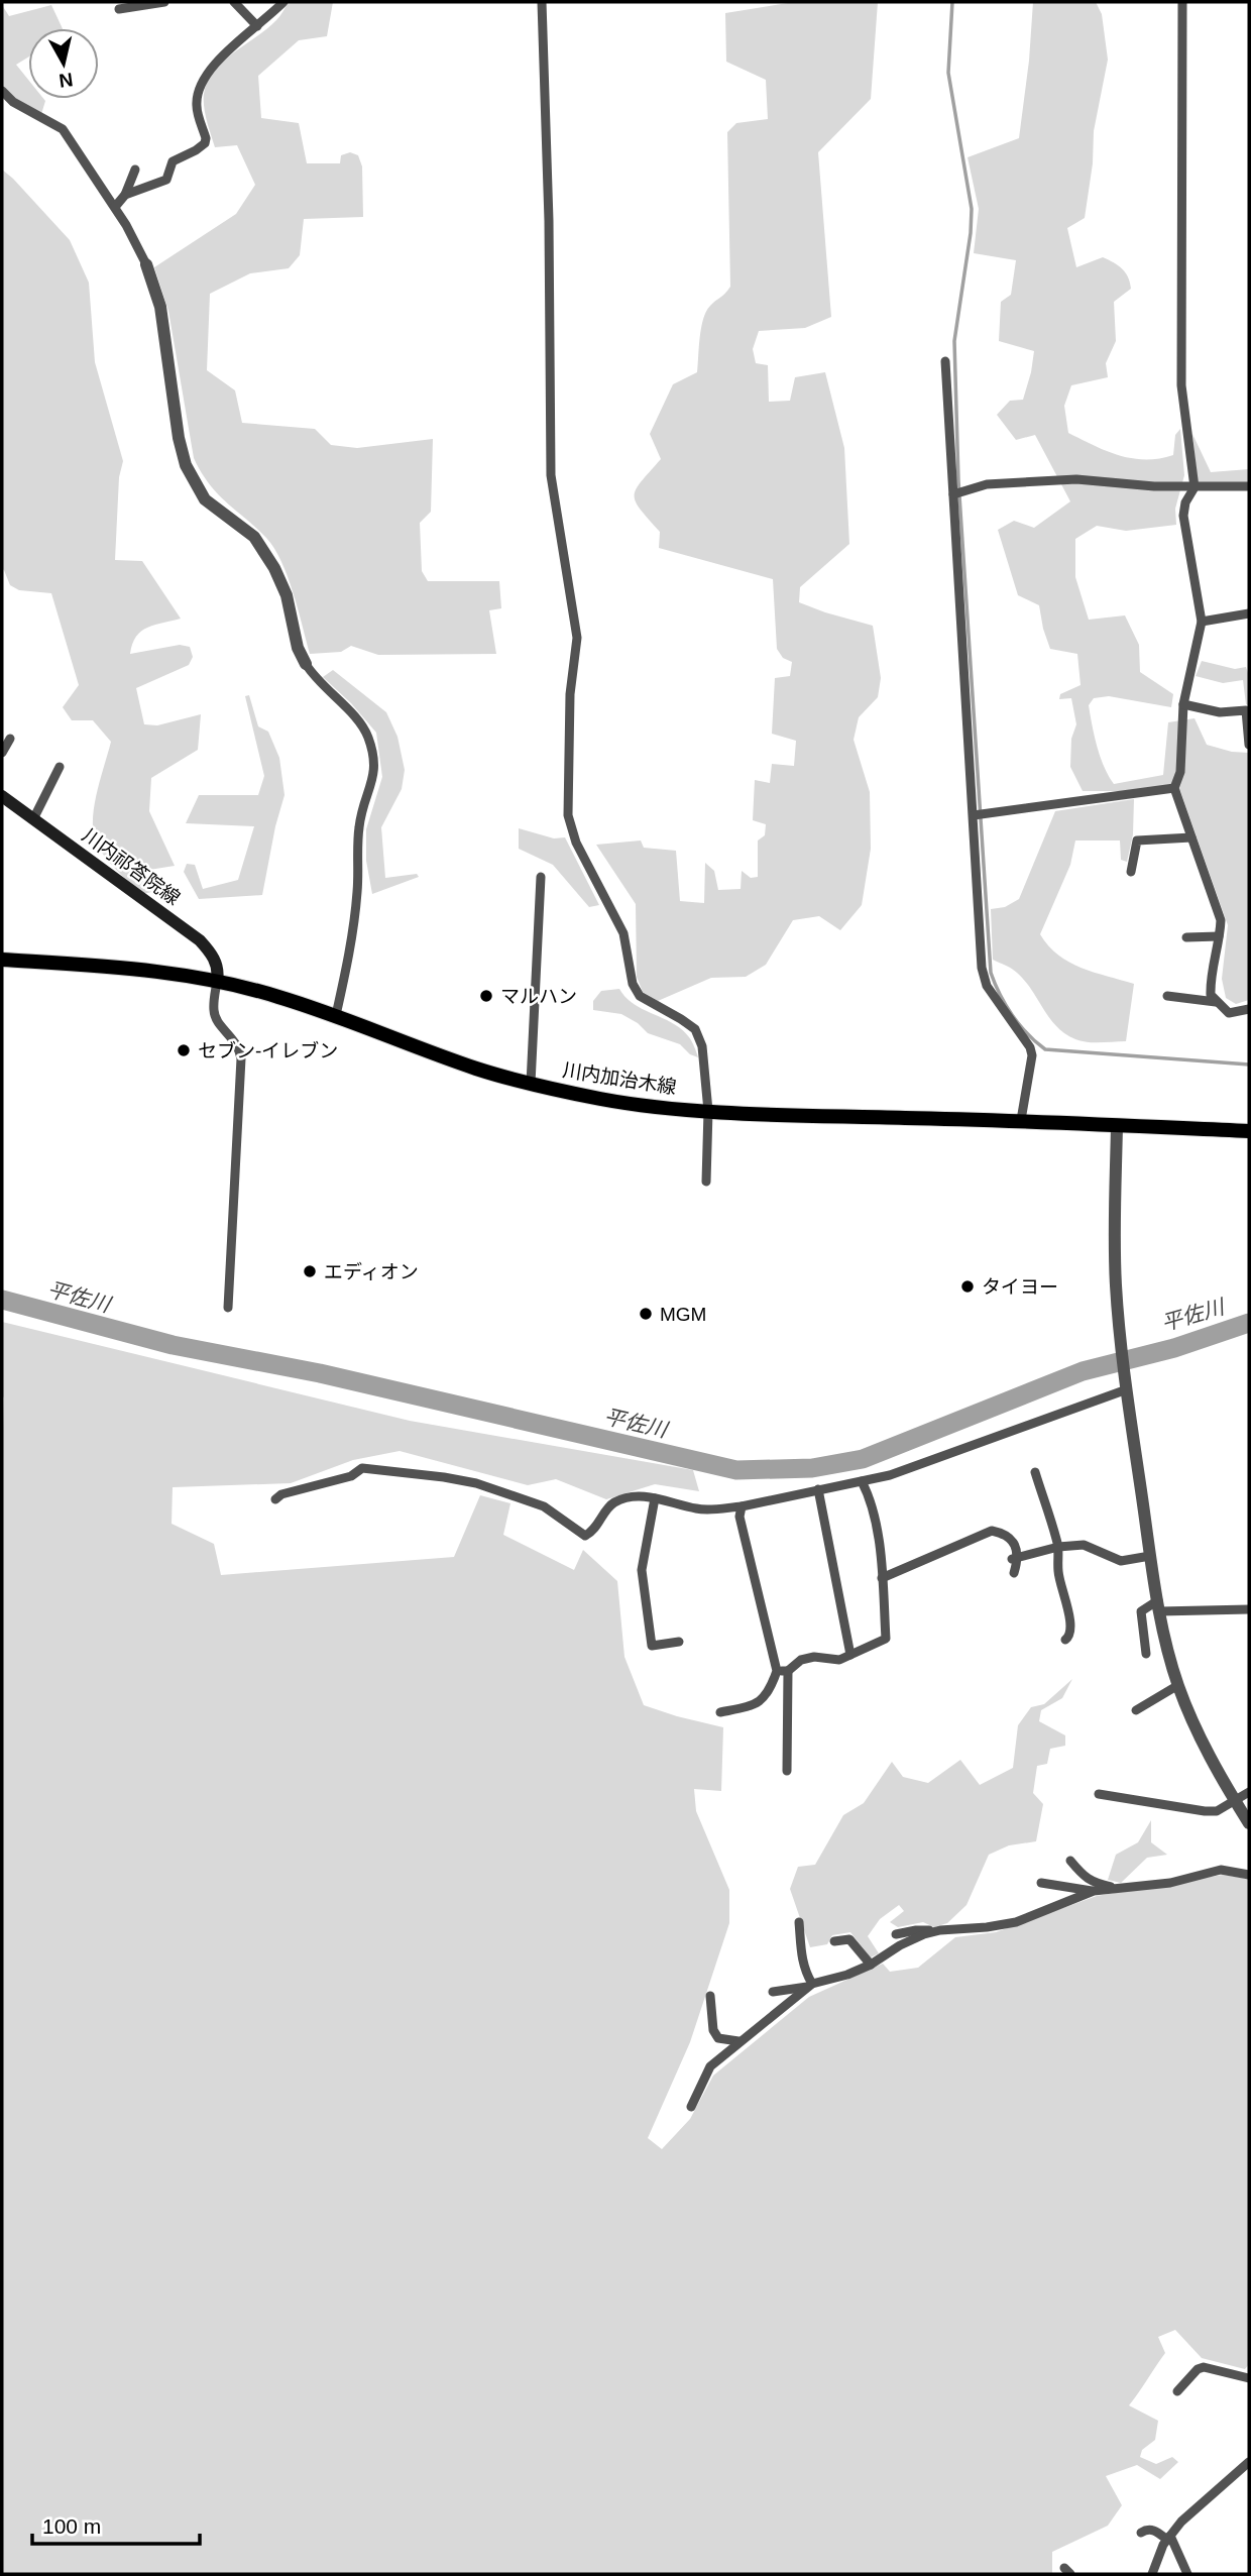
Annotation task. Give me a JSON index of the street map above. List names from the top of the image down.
{
  "streets": {
    "main road": ["川内祁答院線", "川内加治木線"]
  },
  "crossings": [
    ["川内祁答院線", "川内加治木線"]
  ],
  "water": ["平佐川"],
  "places": [
    "マルハン",
    "セブン-イレブン",
    "エディオン",
    "タイヨー",
    "MGM"
  ],
  "scale_bar": "100 m",
  "north": "bottom"
}
